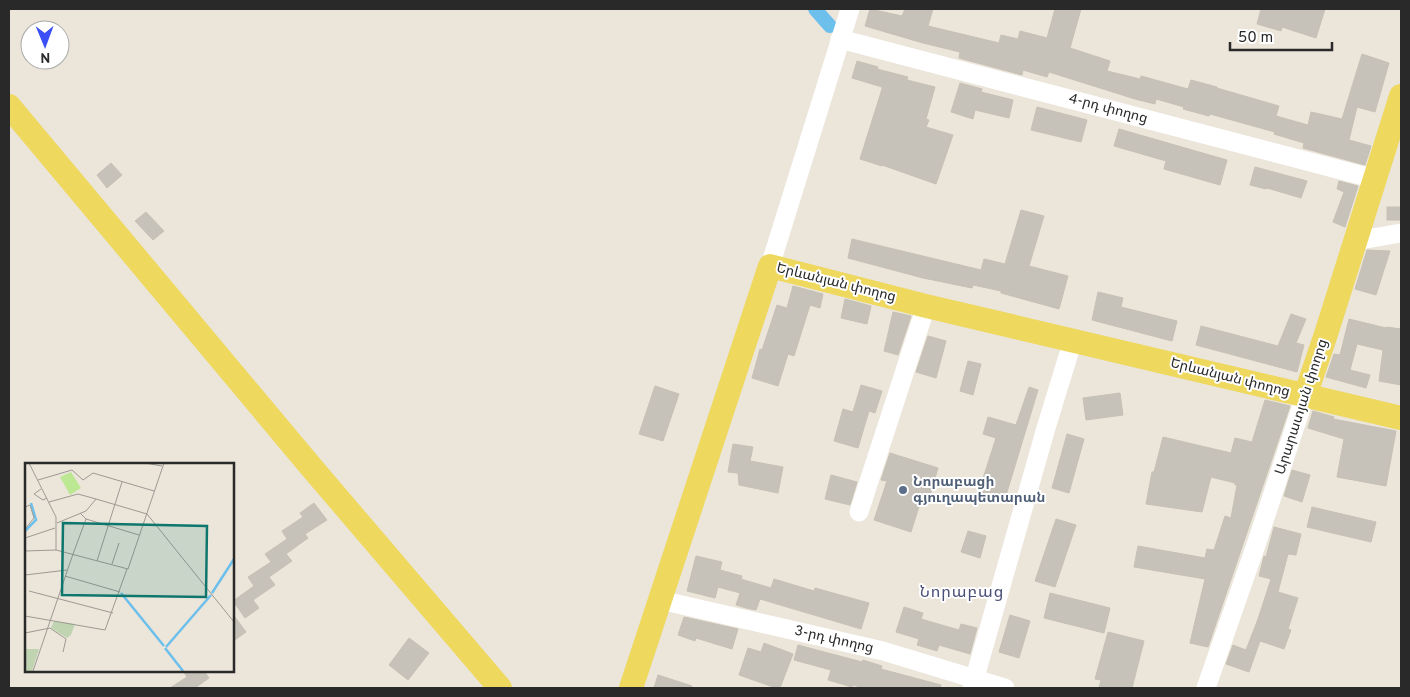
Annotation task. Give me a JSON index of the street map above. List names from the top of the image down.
{
  "streets": {
    "main road": ["Երևանյան փողոց", "Արարատյան փողոց"],
    "street": ["4-րդ փողոց", "3-րդ փողոց"]
  },
  "crossings": [
    ["4-րդ փողոց", "Արարատյան փողոց"],
    ["Երևանյան փողոց", "Արարատյան փողոց"],
    ["Երևանյան փողոց", "3-րդ փողոց"]
  ],
  "districts": ["Նորաբաց"],
  "places": ["Նորաբացի գյուղապետարան"],
  "scale_bar": "50 m",
  "north": "bottom"
}
